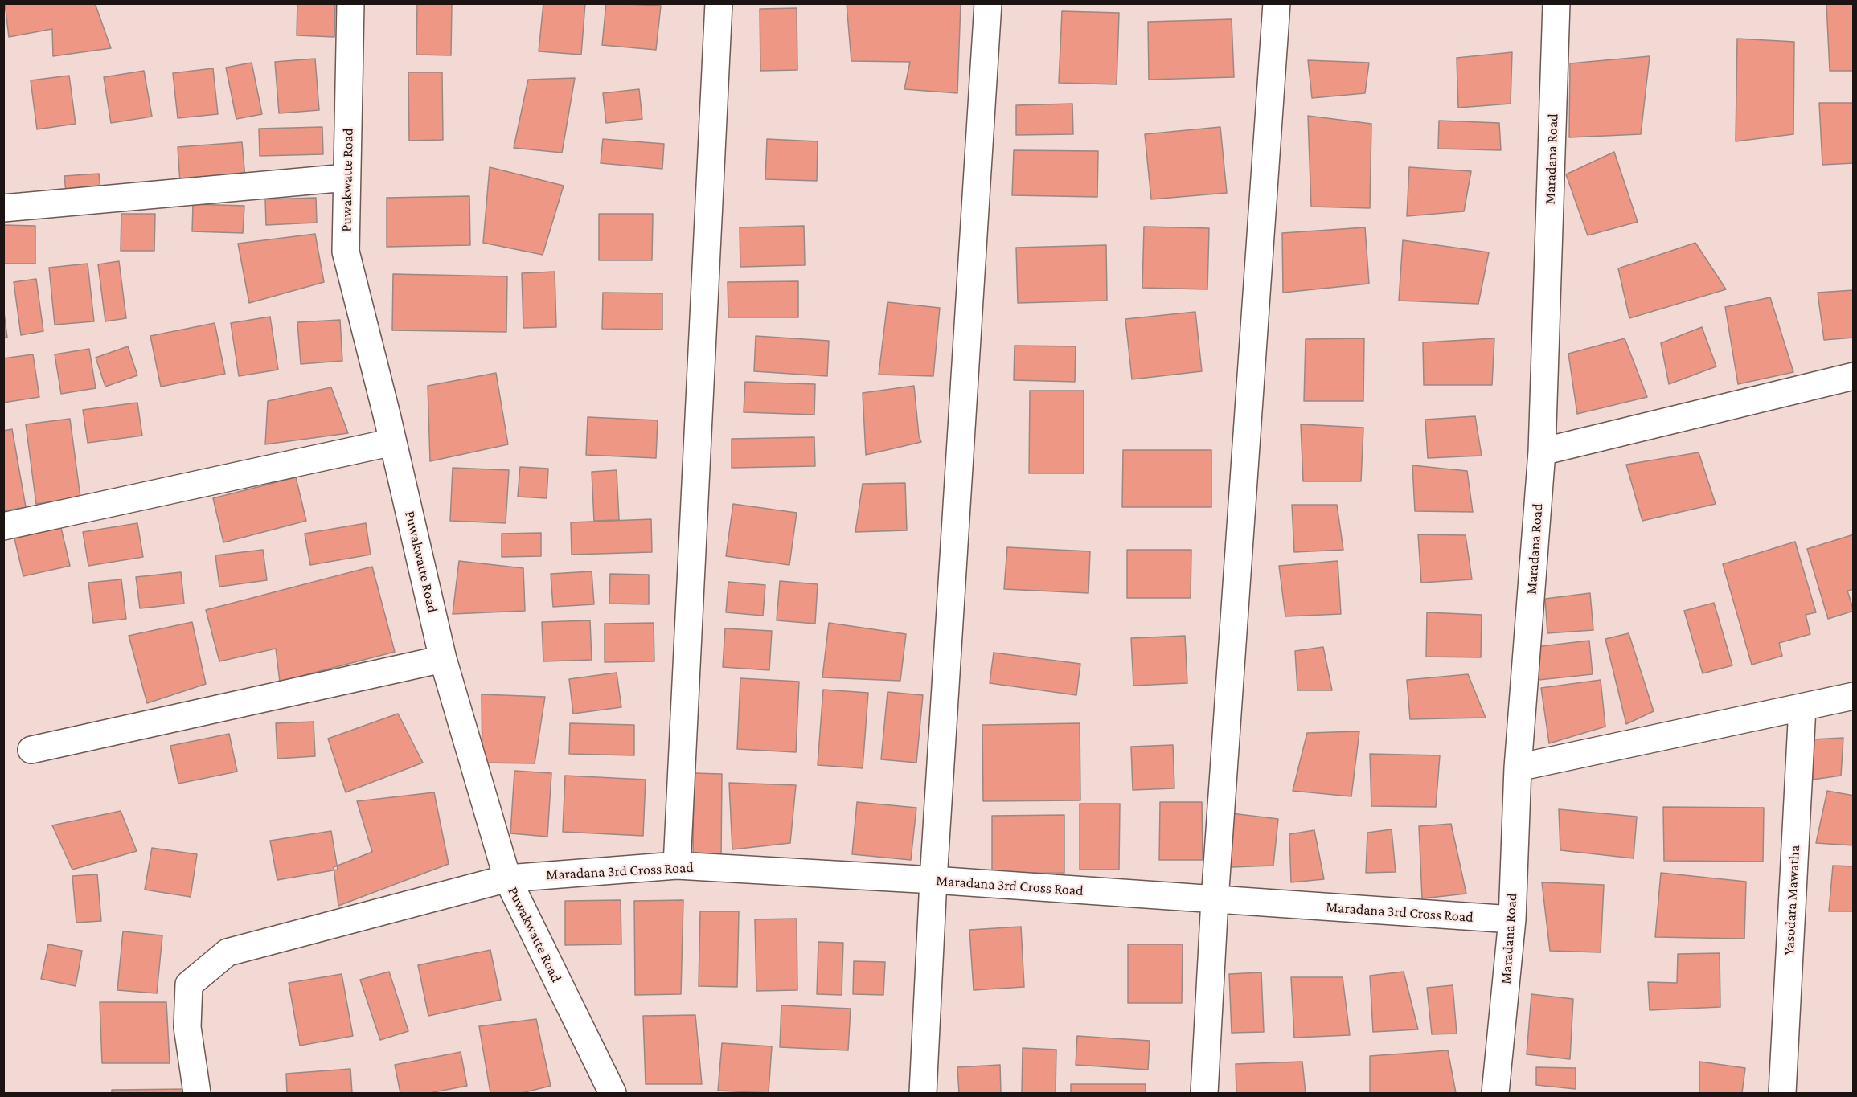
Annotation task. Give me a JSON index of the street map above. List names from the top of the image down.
{
  "streets": {
    "street": [
      "Maradana Road",
      "Puwakwatte Road",
      "Maradana 3rd Cross Road",
      "Yasodara Mawatha"
    ]
  },
  "crossings": [
    ["Maradana Road", "Maradana 3rd Cross Road"],
    ["Puwakwatte Road", "Maradana 3rd Cross Road"]
  ]
}
